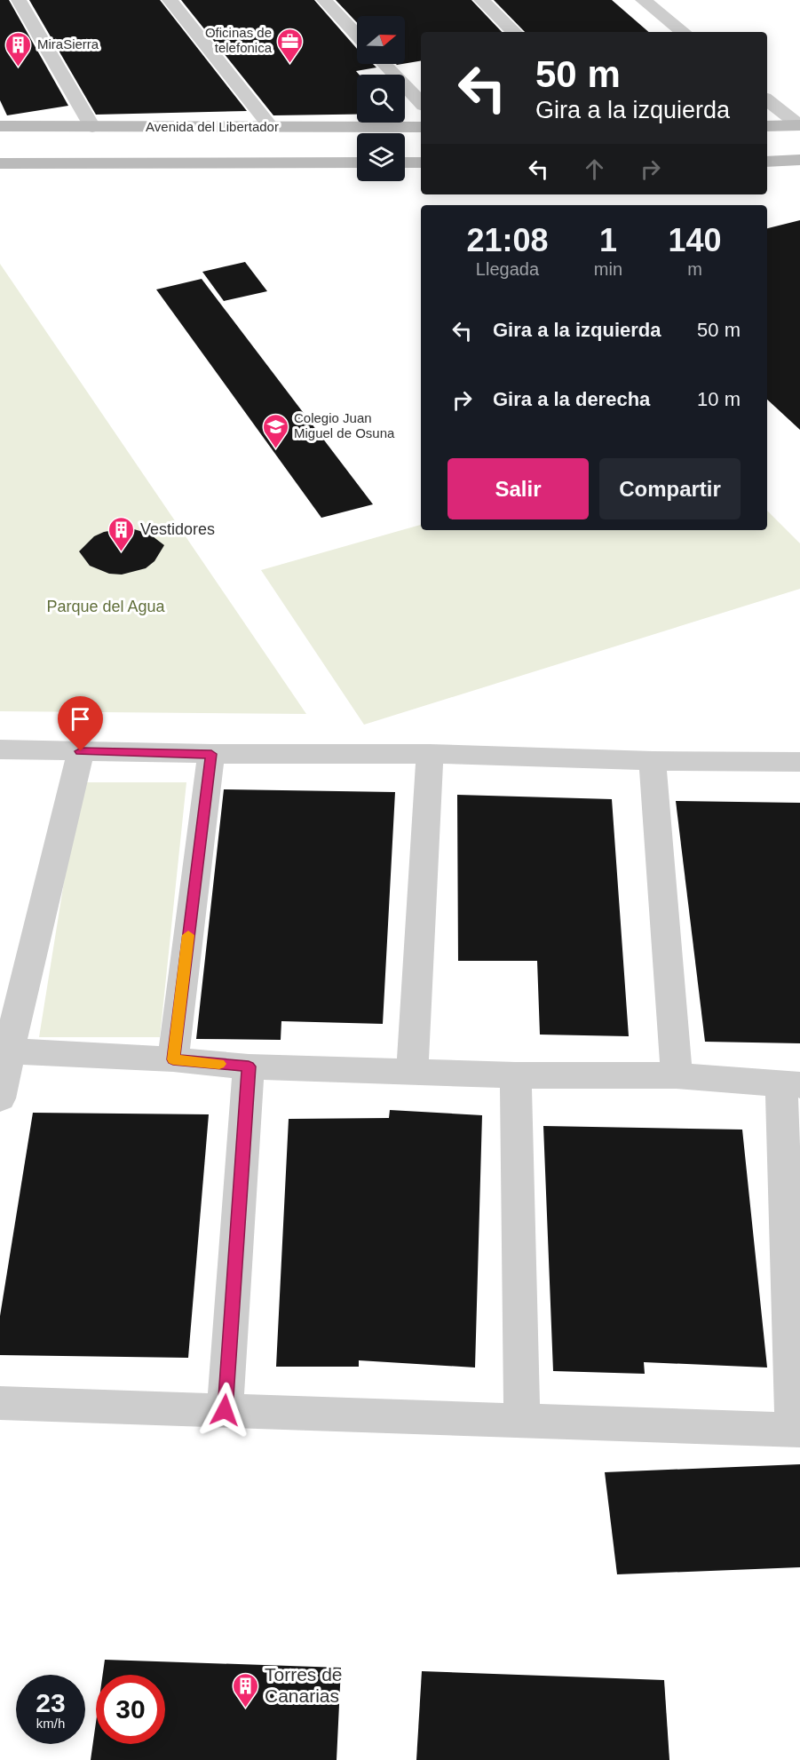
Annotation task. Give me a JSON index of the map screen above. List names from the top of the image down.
{
  "streets": {
    "main road": ["Avenida del Libertador"]
  },
  "parks": ["Parque del Agua"],
  "places": {
    "office": ["Oficinas de telefonica"],
    "building": ["MiraSierra", "Vestidores", "Torres de Canarias"],
    "school or university": ["Colegio Juan Miguel de Osuna"]
  },
  "north": "right",
  "page": {
    "turn": ["50 m", "Gira a la izquierda"],
    "eta": [
      "21:08",
      "Llegada",
      "1",
      "min",
      "140",
      "m"
    ],
    "list": [
      {
        "name": "Gira a la izquierda",
        "value": "50 m"
      },
      {
        "name": "Gira a la derecha",
        "value": "10 m"
      }
    ],
    "buttons": ["Salir", "Compartir"],
    "speed": "23 km/h",
    "limit": "30"
  }
}
